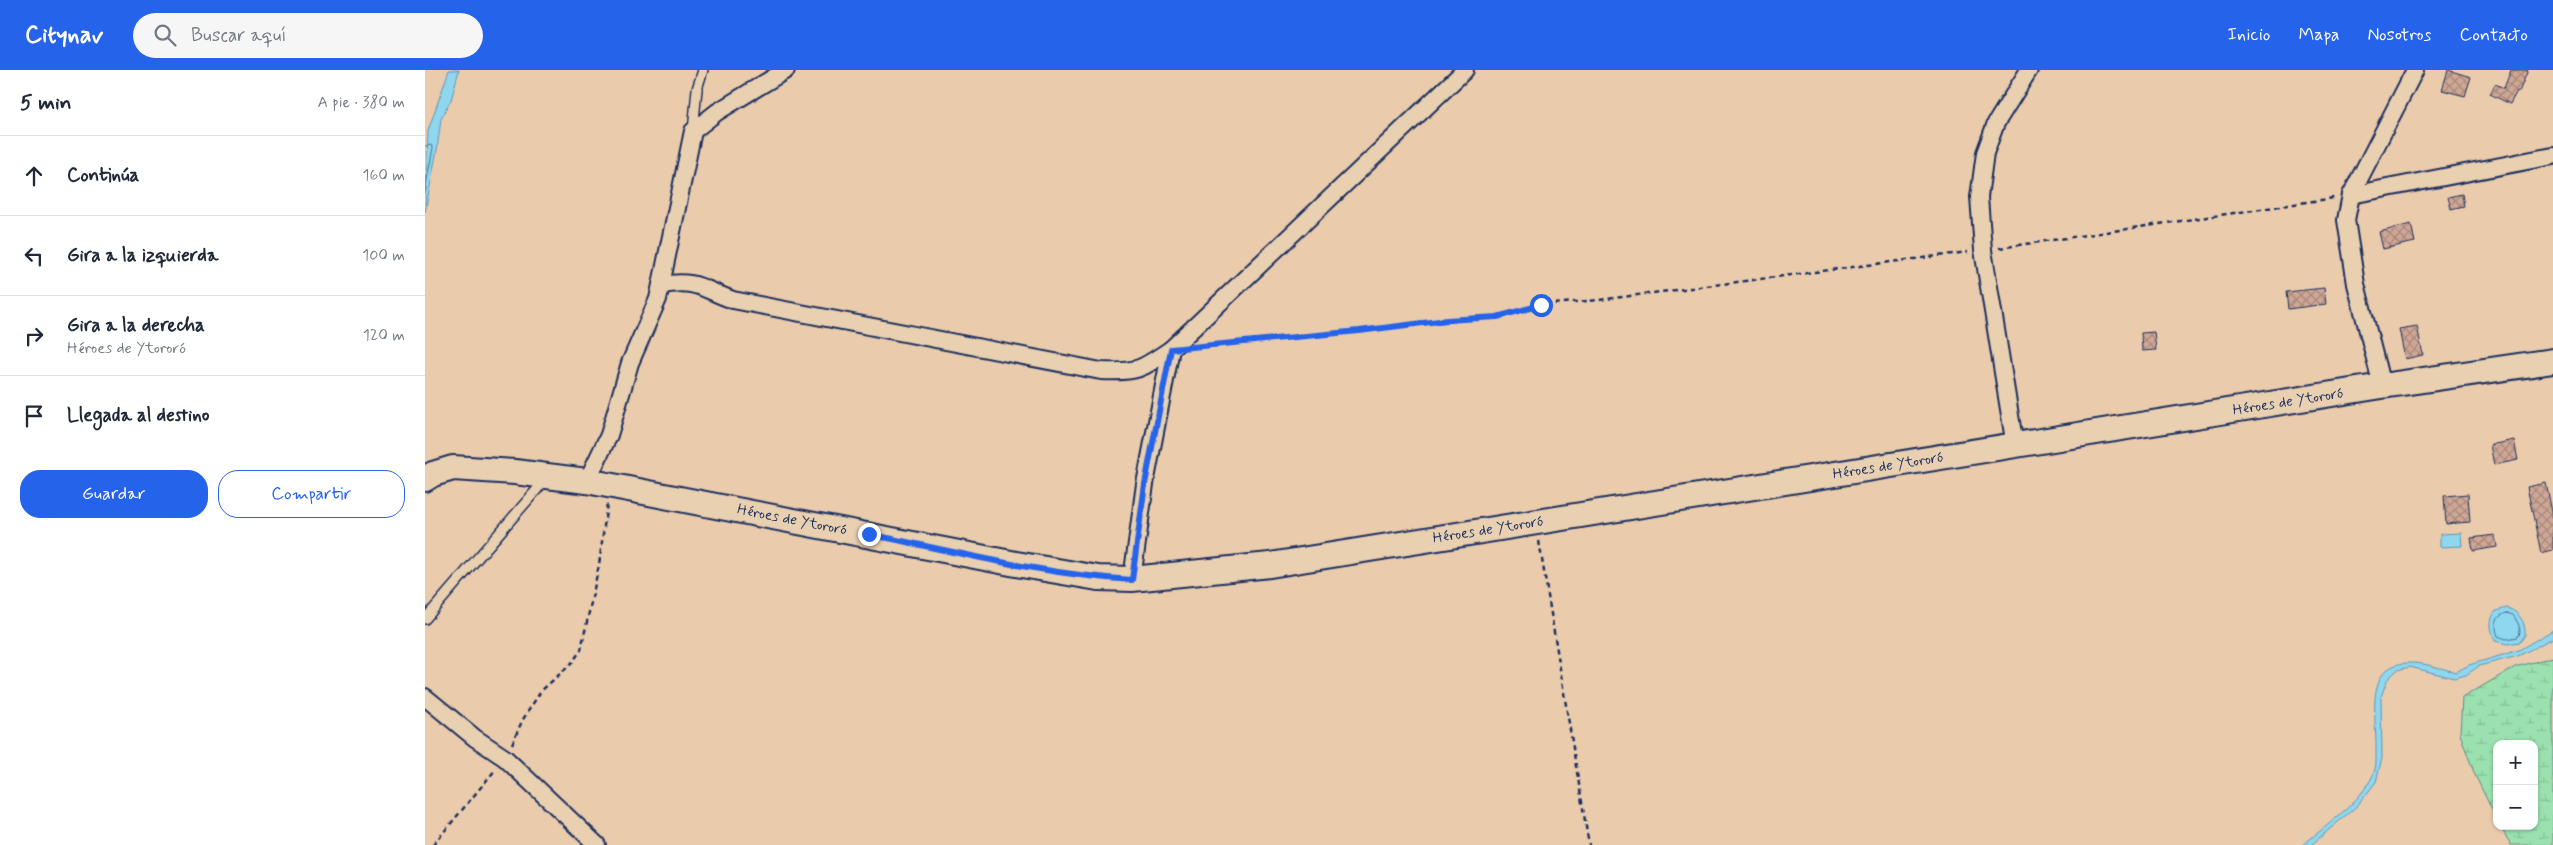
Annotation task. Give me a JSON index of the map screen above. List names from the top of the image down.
{
  "streets": {
    "main road": ["Héroes de Ytororó"]
  },
  "page": {
    "header": "Citynav",
    "search": "Buscar aquí",
    "nav": [
      "Inicio",
      "Mapa",
      "Nosotros",
      "Contacto"
    ],
    "heading": ["5 min", "A pie · 380 m"],
    "list": [
      ["Continúa", "160 m"],
      ["Gira a la izquierda", "100 m"],
      ["Gira a la derecha", "Héroes de Ytororó", "120 m"],
      "Llegada al destino"
    ],
    "buttons": ["Guardar", "Compartir"],
    "map_buttons": ["+", "−"]
  }
}
